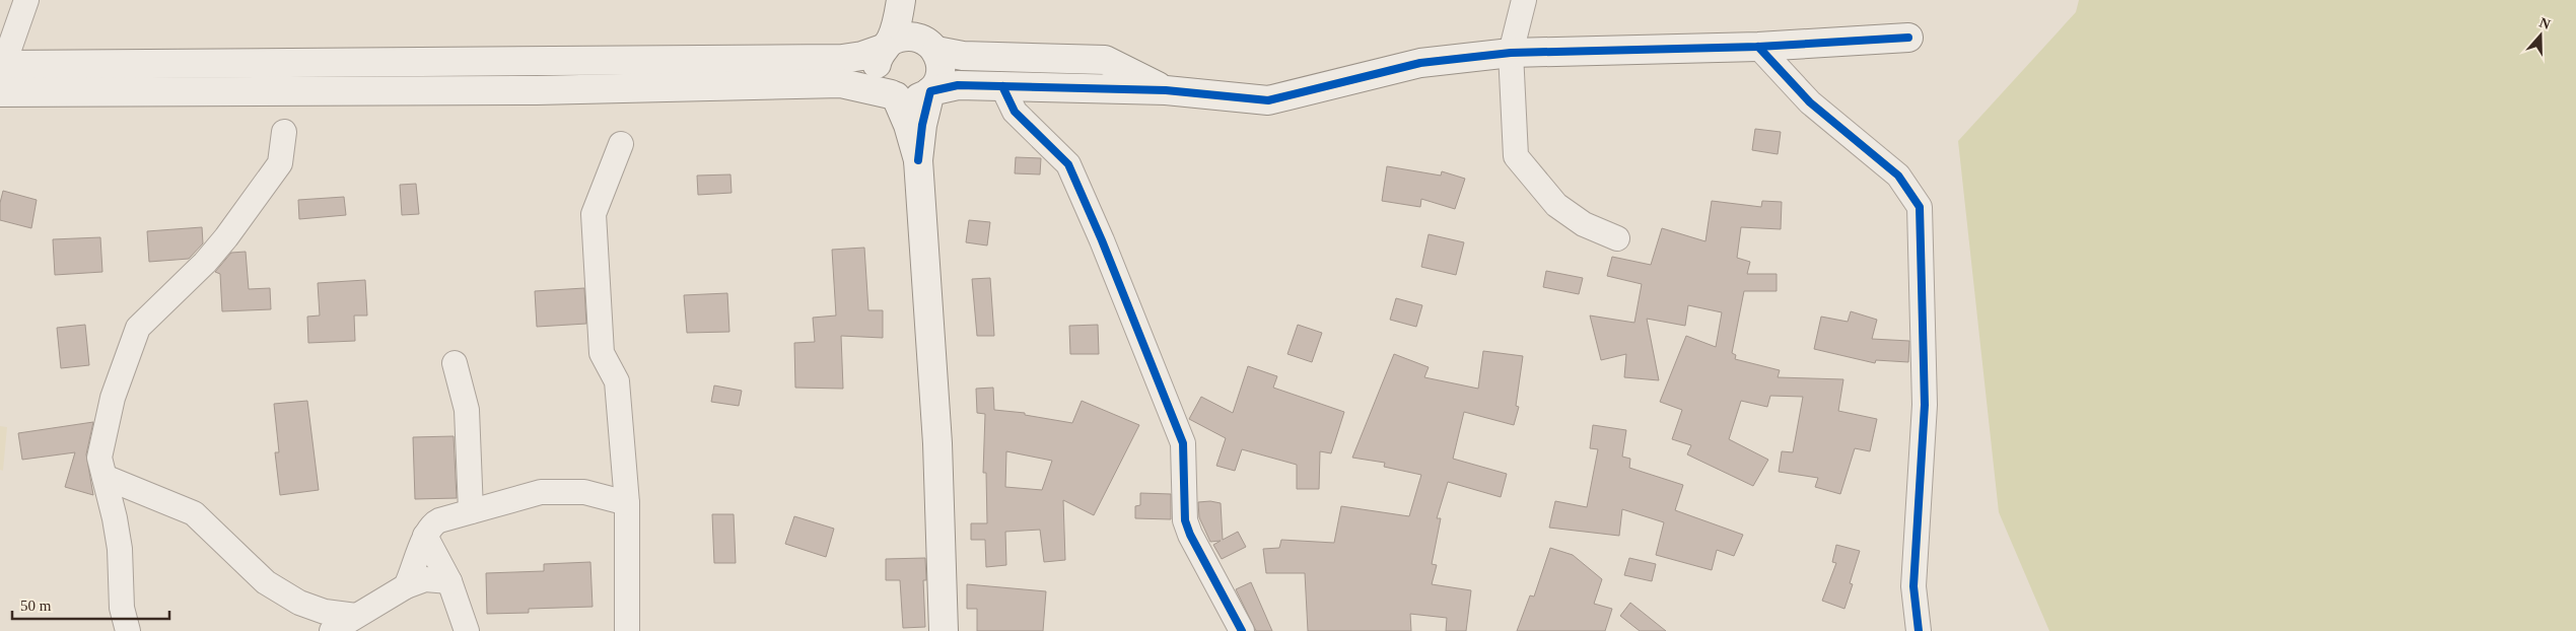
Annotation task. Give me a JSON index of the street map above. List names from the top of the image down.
{
  "scale_bar": "50 m",
  "north": "top"
}
